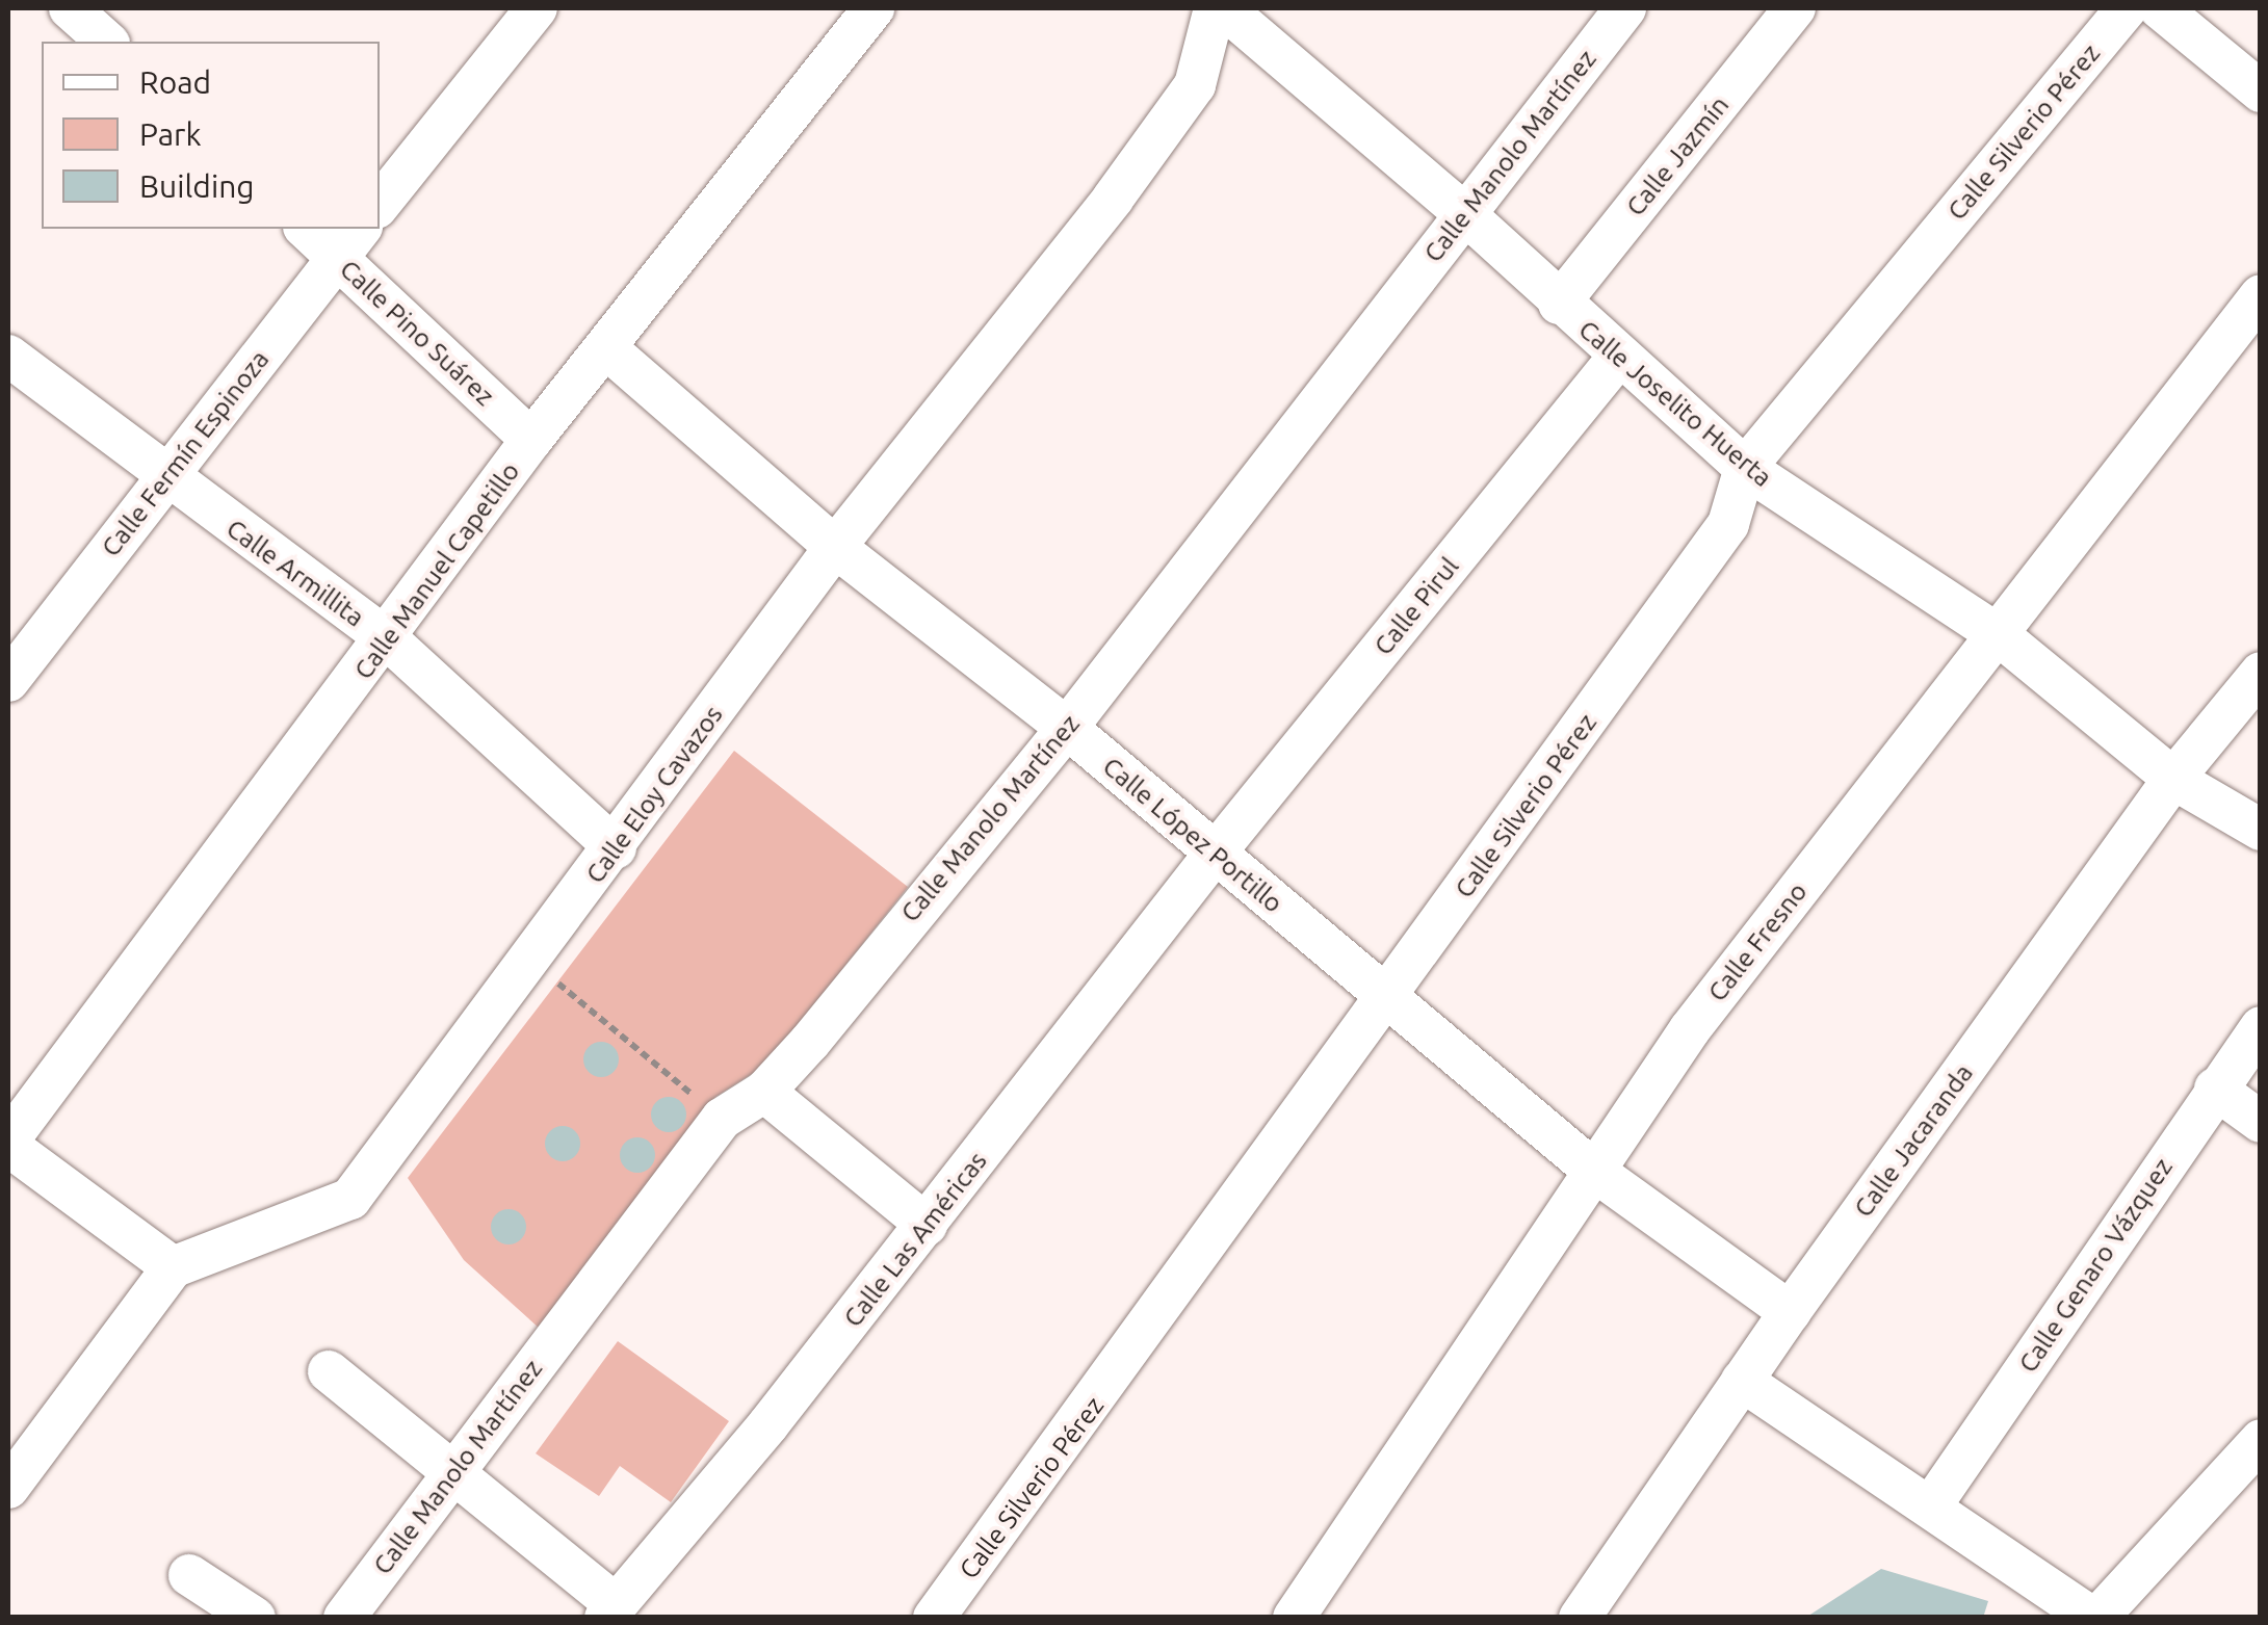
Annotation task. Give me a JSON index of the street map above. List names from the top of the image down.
{
  "streets": {
    "street": [
      "Calle Silverio Pérez",
      "Calle Manolo Martínez",
      "Calle Jazmín",
      "Calle Pino Suárez",
      "Calle Joselito Huerta",
      "Calle Fermín Espinoza",
      "Calle Manuel Capetillo",
      "Calle Armillita",
      "Calle Pirul",
      "Calle Eloy Cavazos",
      "Calle López Portillo",
      "Calle Fresno",
      "Calle Jacaranda",
      "Calle Las Américas",
      "Calle Genaro Vázquez"
    ]
  },
  "crossings": [
    ["Calle Silverio Pérez", "Calle Joselito Huerta"],
    ["Calle Silverio Pérez", "Calle López Portillo"],
    ["Calle Manolo Martínez", "Calle Joselito Huerta"],
    ["Calle Manolo Martínez", "Calle López Portillo"],
    ["Calle Jazmín", "Calle Joselito Huerta"],
    ["Calle Pino Suárez", "Calle Fermín Espinoza"],
    ["Calle Pino Suárez", "Calle Manuel Capetillo"],
    ["Calle Joselito Huerta", "Calle Pirul"],
    ["Calle Joselito Huerta", "Calle Fresno"],
    ["Calle Joselito Huerta", "Calle Jacaranda"],
    ["Calle Fermín Espinoza", "Calle Armillita"],
    ["Calle Manuel Capetillo", "Calle Armillita"],
    ["Calle Manuel Capetillo", "Calle López Portillo"],
    ["Calle Armillita", "Calle Eloy Cavazos"],
    ["Calle Pirul", "Calle López Portillo"],
    ["Calle Pirul", "Calle Las Américas"],
    ["Calle Eloy Cavazos", "Calle López Portillo"],
    ["Calle López Portillo", "Calle Fresno"],
    ["Calle López Portillo", "Calle Jacaranda"],
    ["Calle López Portillo", "Calle Las Américas"]
  ],
  "legend": ["Road", "Park", "Building"]
}
